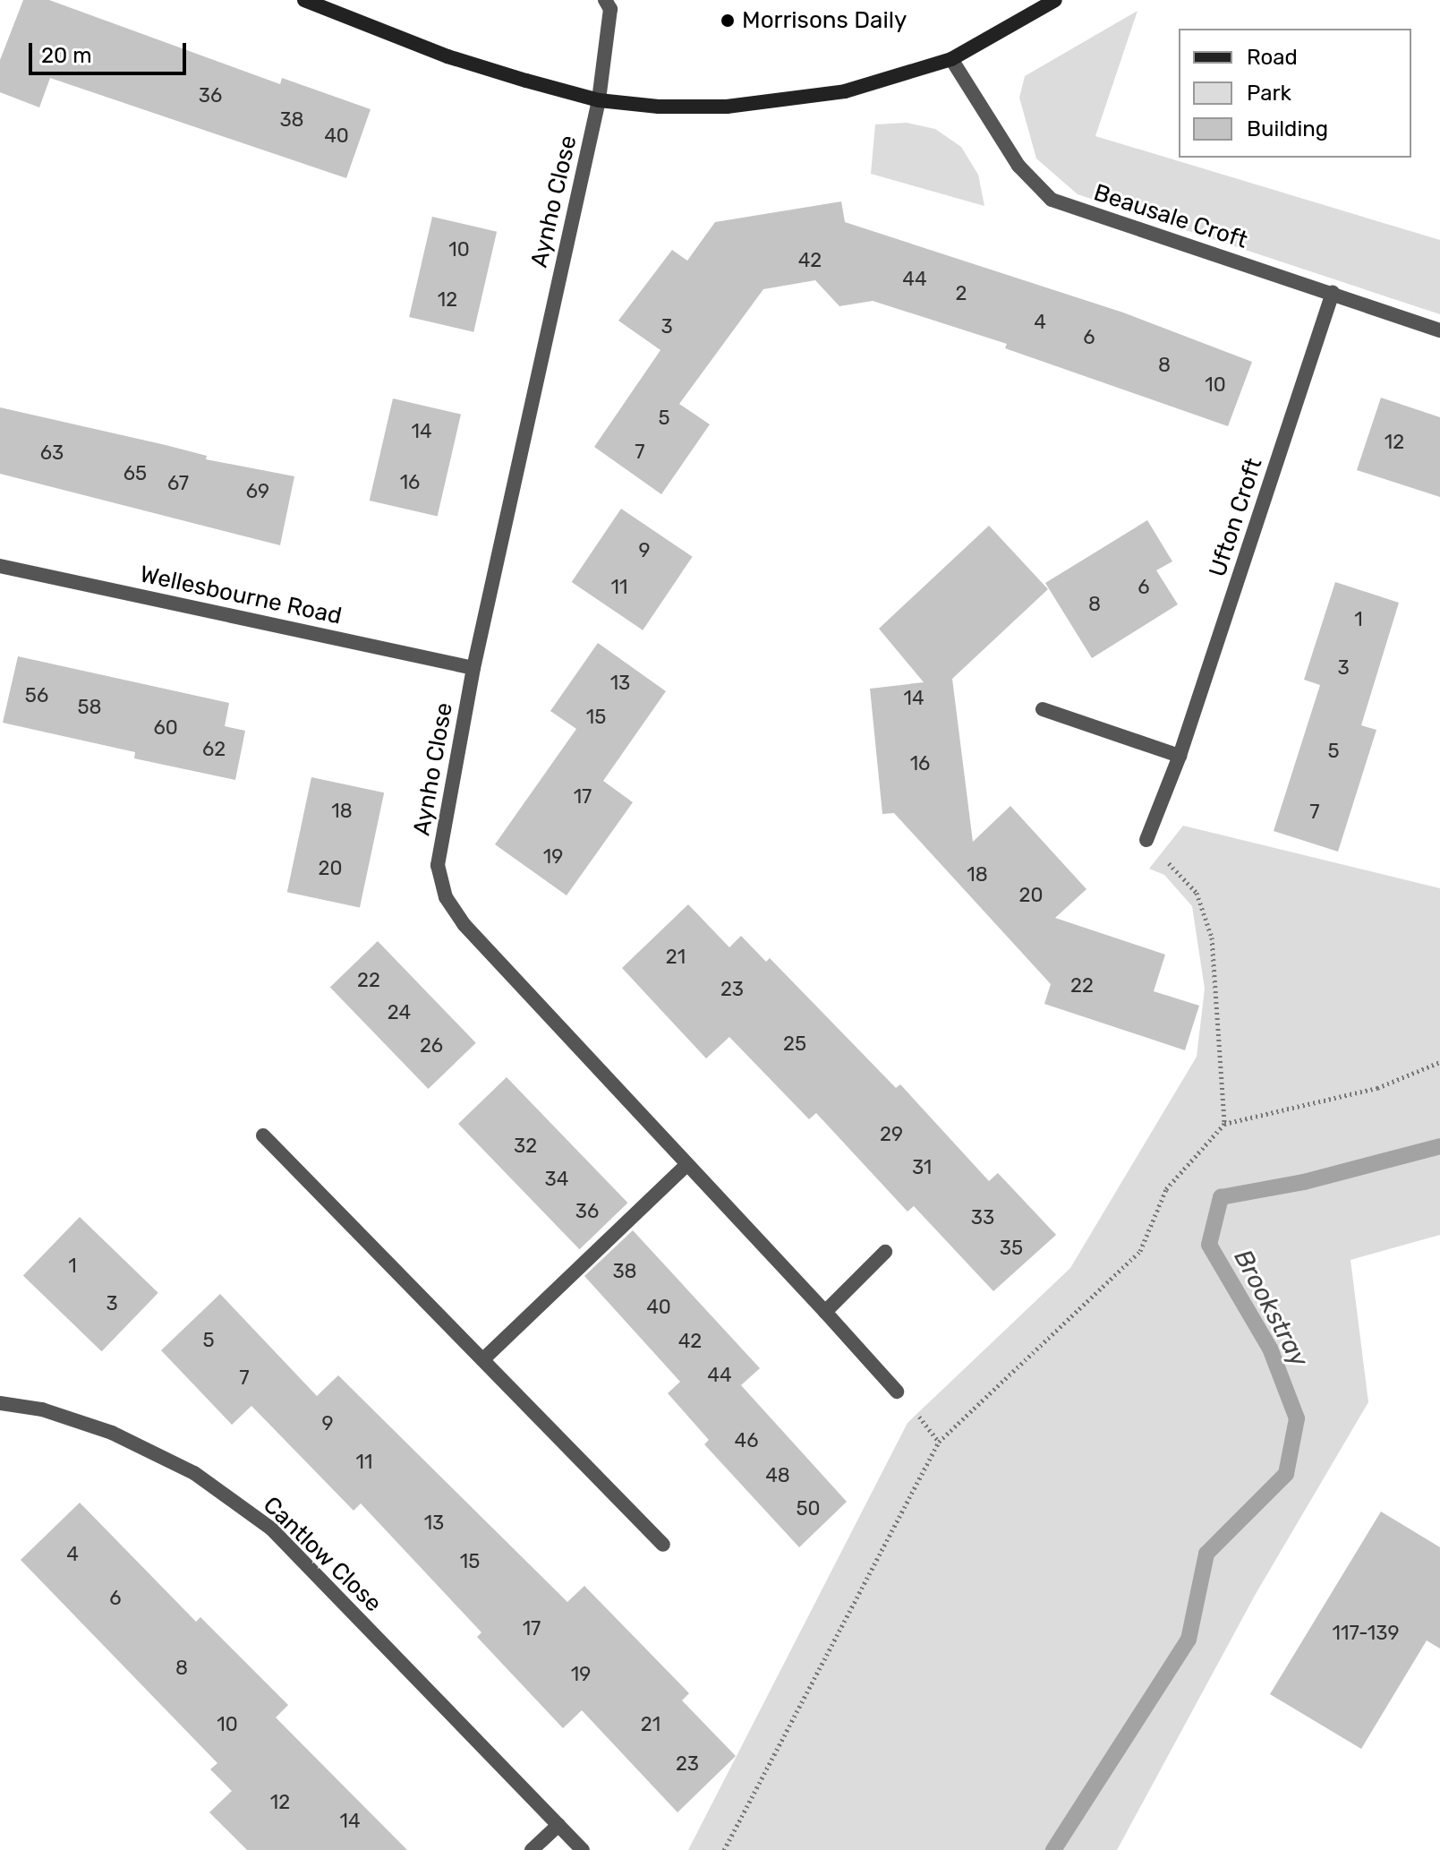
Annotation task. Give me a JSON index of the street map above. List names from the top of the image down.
{
  "streets": {
    "street": [
      "Aynho Close",
      "Beausale Croft",
      "Ufton Croft",
      "Wellesbourne Road",
      "Cantlow Close"
    ]
  },
  "crossings": [
    ["Aynho Close", "Wellesbourne Road"],
    ["Beausale Croft", "Ufton Croft"]
  ],
  "water": ["Brookstray"],
  "places": ["Morrisons Daily"],
  "house_numbers": [
    "36",
    "38",
    "40",
    "10",
    "42",
    "44",
    "2",
    "12",
    "4",
    "3",
    "6",
    "8",
    "10",
    "5",
    "14",
    "12",
    "7",
    "63",
    "65",
    "16",
    "67",
    "69",
    "9",
    "11",
    "6",
    "8",
    "1",
    "3",
    "13",
    "56",
    "14",
    "58",
    "15",
    "60",
    "62",
    "5",
    "16",
    "17",
    "18",
    "7",
    "19",
    "20",
    "18",
    "20",
    "21",
    "22",
    "22",
    "23",
    "24",
    "25",
    "26",
    "29",
    "32",
    "31",
    "34",
    "36",
    "33",
    "35",
    "1",
    "38",
    "3",
    "40",
    "5",
    "42",
    "44",
    "7",
    "9",
    "46",
    "11",
    "48",
    "50",
    "13",
    "4",
    "15",
    "6",
    "17",
    "117-139",
    "8",
    "19",
    "10",
    "21",
    "23",
    "12",
    "14"
  ],
  "legend": ["Road", "Park", "Building"],
  "scale_bar": "20 m"
}
